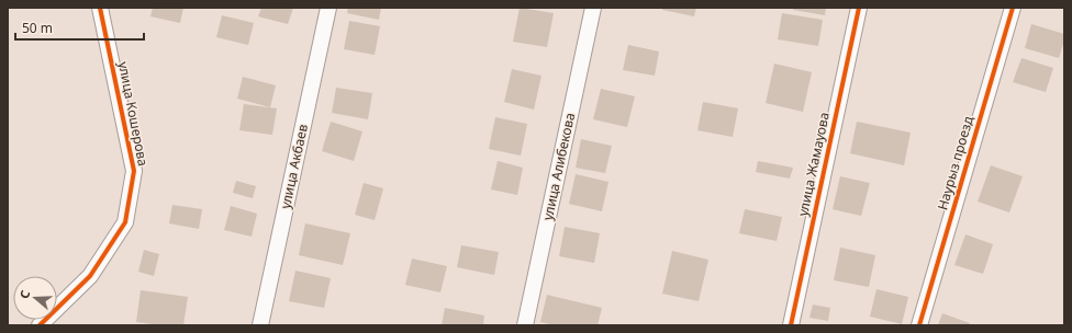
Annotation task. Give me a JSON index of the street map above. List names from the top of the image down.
{
  "streets": {
    "street": [
      "улица Кошерова",
      "Наурыз проезд",
      "улица Жамауова",
      "улица Акбаев",
      "улица Алибекова"
    ]
  },
  "scale_bar": "50 m",
  "north": "left"
}
